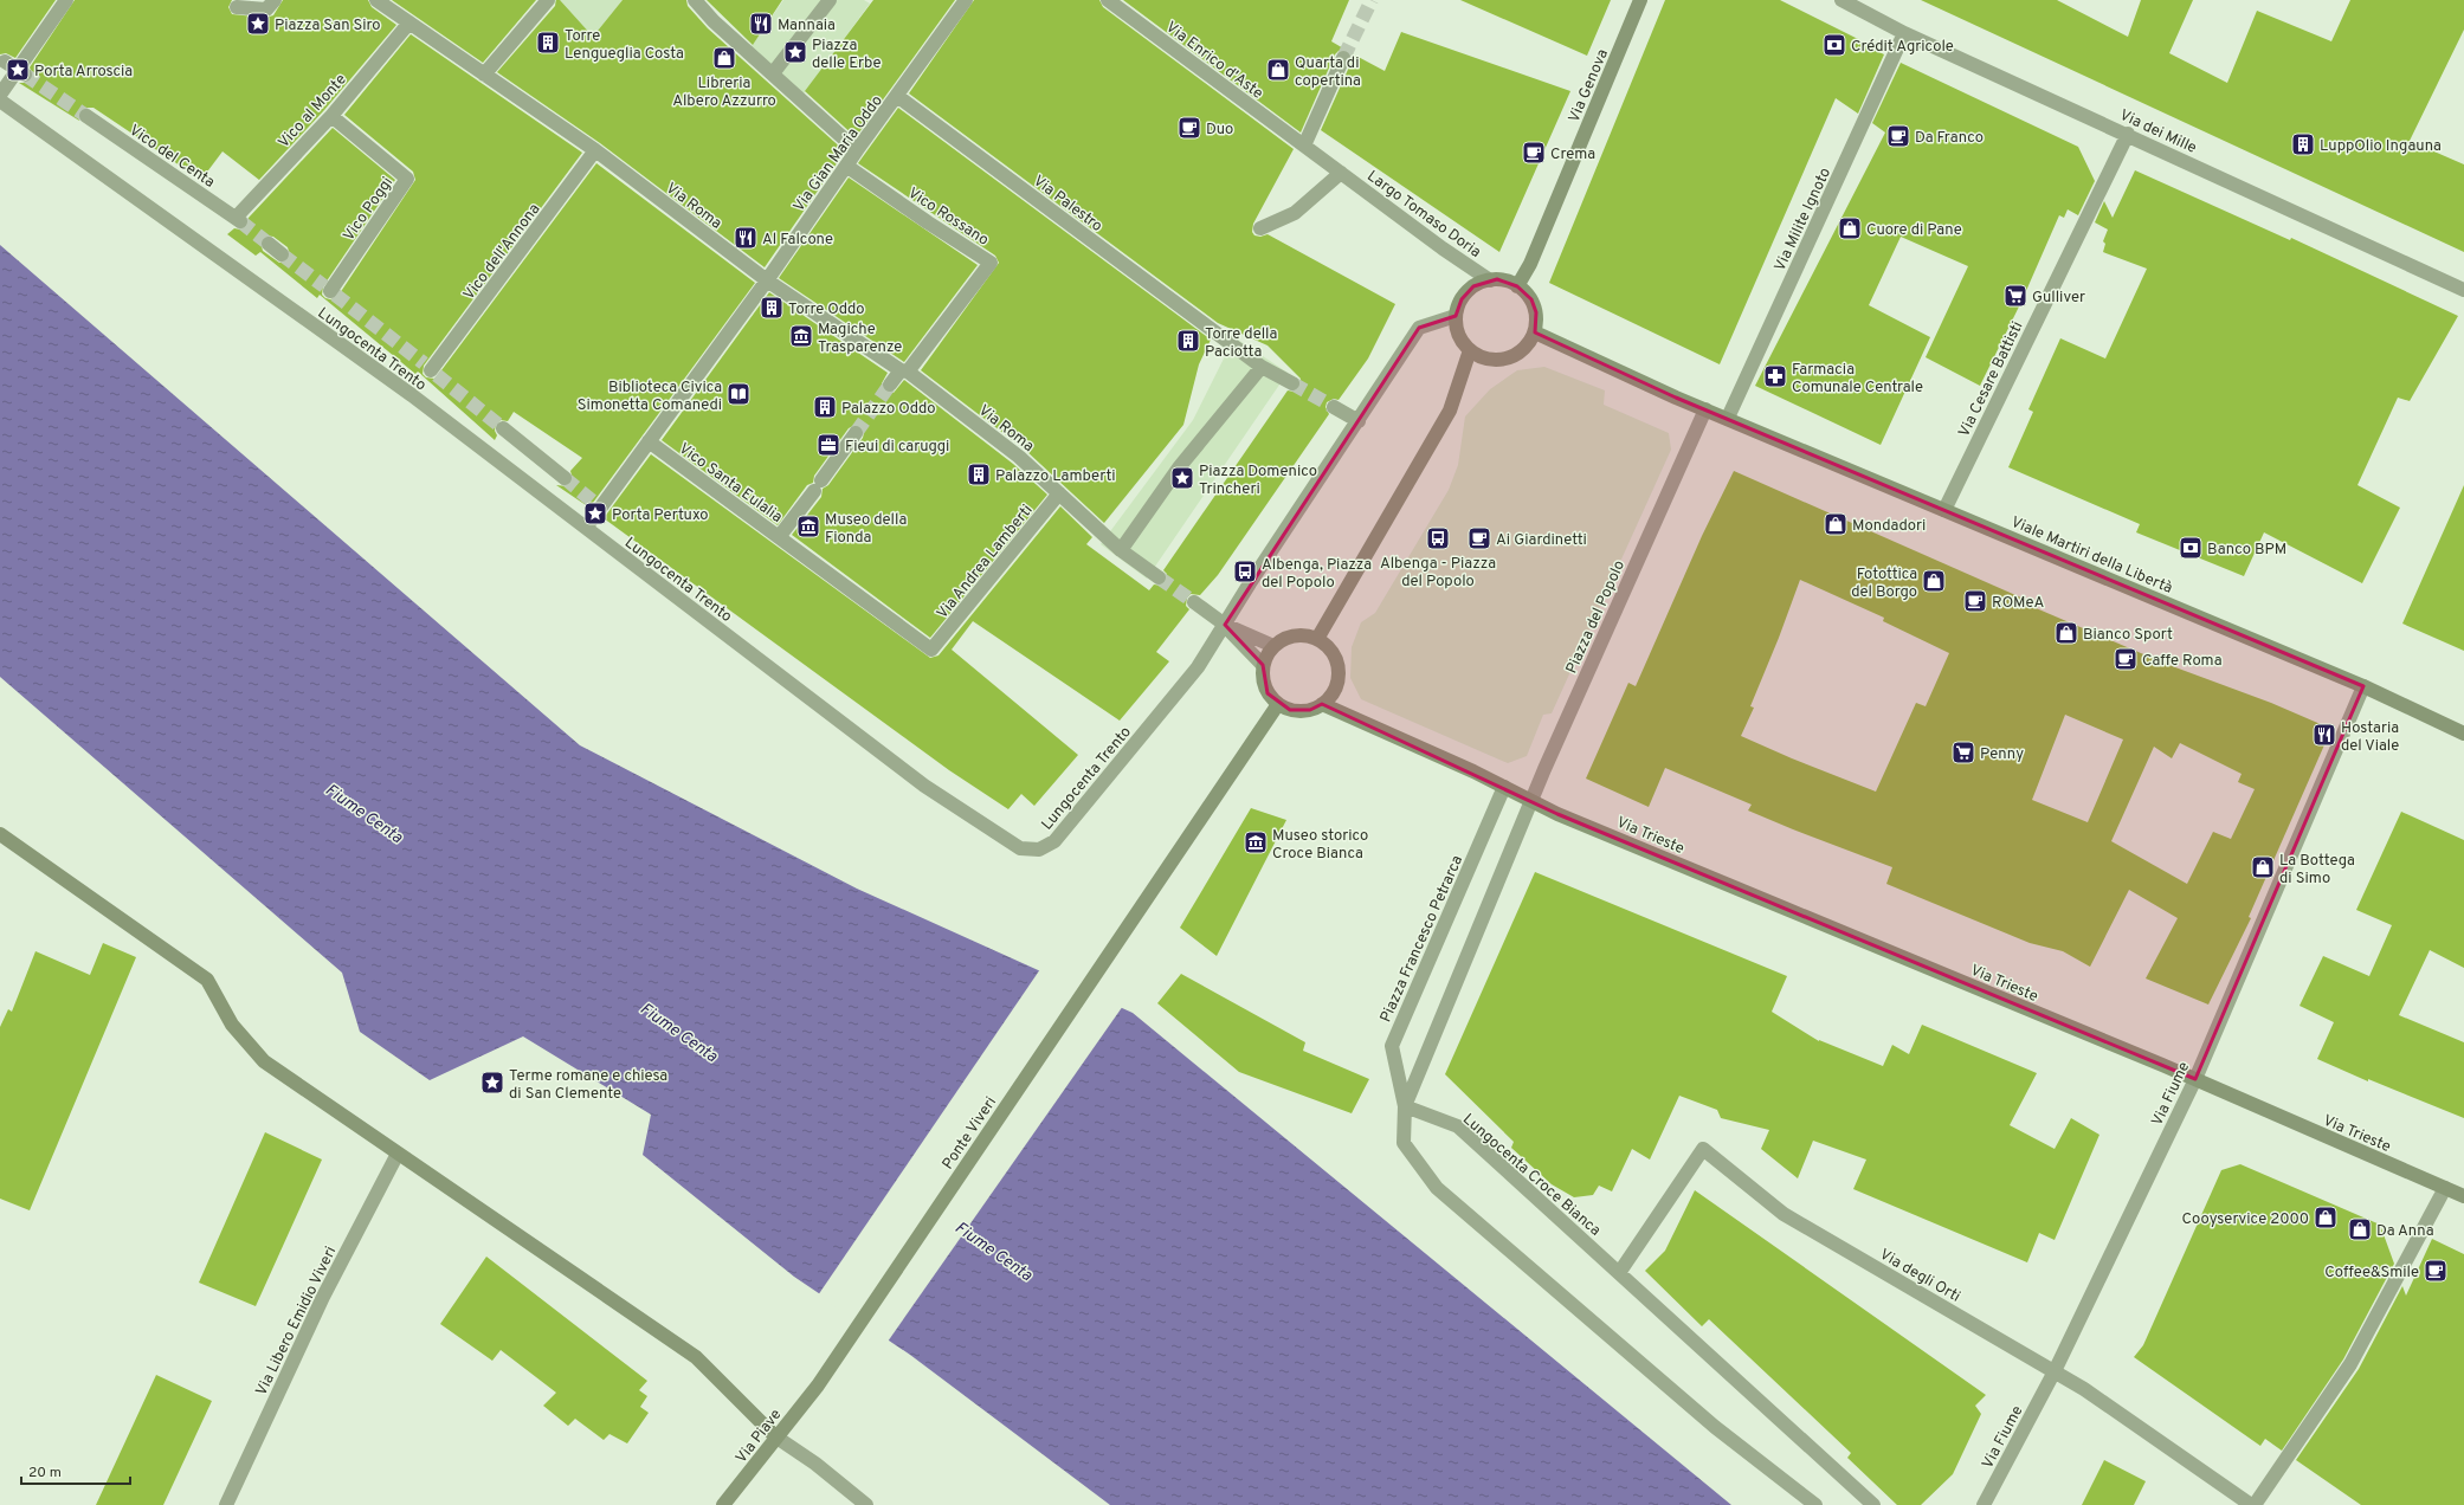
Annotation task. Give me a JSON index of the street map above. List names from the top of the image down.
{
  "streets": {
    "street": [
      "Via Enrico d'Aste",
      "Via Genova",
      "Vico al Monte",
      "Via dei Mille",
      "Via Gian Maria Oddo",
      "Vico del Centa",
      "Via Palestro",
      "Via Roma",
      "Vico Poggi",
      "Largo Tomaso Doria",
      "Vico Rossano",
      "Via Milite Ignoto",
      "Vico dell'Annona",
      "Lungocenta Trento",
      "Via Cesare Battisti",
      "Vico Santa Eulalia",
      "Viale Martiri della Libertà",
      "Via Andrea Lamberti",
      "Piazza del Popolo",
      "Via Trieste",
      "Piazza Francesco Petrarca",
      "Via Fiume",
      "Ponte Viveri",
      "Lungocenta Croce Bianca",
      "Via degli Orti",
      "Via Libero Emidio Viveri",
      "Via Piave"
    ]
  },
  "crossings": [
    ["Via Enrico d'Aste", "Largo Tomaso Doria"],
    ["Via Genova", "Largo Tomaso Doria"],
    ["Via Genova", "Lungocenta Trento"],
    ["Vico al Monte", "Vico del Centa"],
    ["Vico al Monte", "Via Roma"],
    ["Vico al Monte", "Vico Poggi"],
    ["Via dei Mille", "Via Milite Ignoto"],
    ["Via dei Mille", "Via Cesare Battisti"],
    ["Via Gian Maria Oddo", "Via Palestro"],
    ["Via Gian Maria Oddo", "Via Roma"],
    ["Via Gian Maria Oddo", "Vico Rossano"],
    ["Via Gian Maria Oddo", "Lungocenta Trento"],
    ["Via Gian Maria Oddo", "Vico Santa Eulalia"],
    ["Via Roma", "Vico Rossano"],
    ["Via Roma", "Vico dell'Annona"],
    ["Via Roma", "Via Andrea Lamberti"],
    ["Largo Tomaso Doria", "Lungocenta Trento"],
    ["Via Milite Ignoto", "Viale Martiri della Libertà"],
    ["Via Cesare Battisti", "Viale Martiri della Libertà"],
    ["Vico Santa Eulalia", "Via Andrea Lamberti"],
    ["Viale Martiri della Libertà", "Piazza del Popolo"],
    ["Viale Martiri della Libertà", "Via Fiume"],
    ["Piazza del Popolo", "Via Trieste"],
    ["Piazza del Popolo", "Piazza Francesco Petrarca"],
    ["Piazza del Popolo", "Lungocenta Croce Bianca"],
    ["Via Trieste", "Via Fiume"],
    ["Piazza Francesco Petrarca", "Lungocenta Croce Bianca"],
    ["Via Fiume", "Via degli Orti"],
    ["Ponte Viveri", "Via Piave"],
    ["Lungocenta Croce Bianca", "Via degli Orti"]
  ],
  "water": ["Fiume Centa"],
  "places": {
    "place": [
      "Piazza San Siro",
      "Piazza delle Erbe",
      "Porta Arroscia",
      "Piazza Domenico Trincheri",
      "Porta Pertuxo",
      "Terme romane e chiesa di San Clemente"
    ],
    "restaurant": ["Mannaia", "Al Falcone", "Hostaria del Viale"],
    "building": [
      "Torre Lengueglia Costa",
      "LuppOlio Ingauna",
      "Torre Oddo",
      "Torre della Paciotta",
      "Palazzo Oddo",
      "Palazzo Lamberti"
    ],
    "bank": ["Crédit Agricole", "Banco BPM"],
    "shop": [
      "Libreria Albero Azzurro",
      "Quarta di copertina",
      "Cuore di Pane",
      "Mondadori",
      "Fotottica del Borgo",
      "Bianco Sport",
      "La Bottega di Simo",
      "Cooyservice 2000",
      "Da Anna"
    ],
    "cafe": [
      "Duo",
      "Da Franco",
      "Crema",
      "Ai Giardinetti",
      "ROMeA",
      "Caffe Roma",
      "Coffee&Smile"
    ],
    "supermarket": ["Gulliver", "Penny"],
    "museum": ["Magiche Trasparenze", "Museo della Fionda", "Museo storico Croce Bianca"],
    "pharmacy": ["Farmacia Comunale Centrale"],
    "library": ["Biblioteca Civica Simonetta Comanedi"],
    "office": ["Fieui di caruggi"],
    "bus stop": ["Albenga - Piazza del Popolo", "Albenga, Piazza del Popolo"]
  },
  "scale_bar": "20 m"
}
